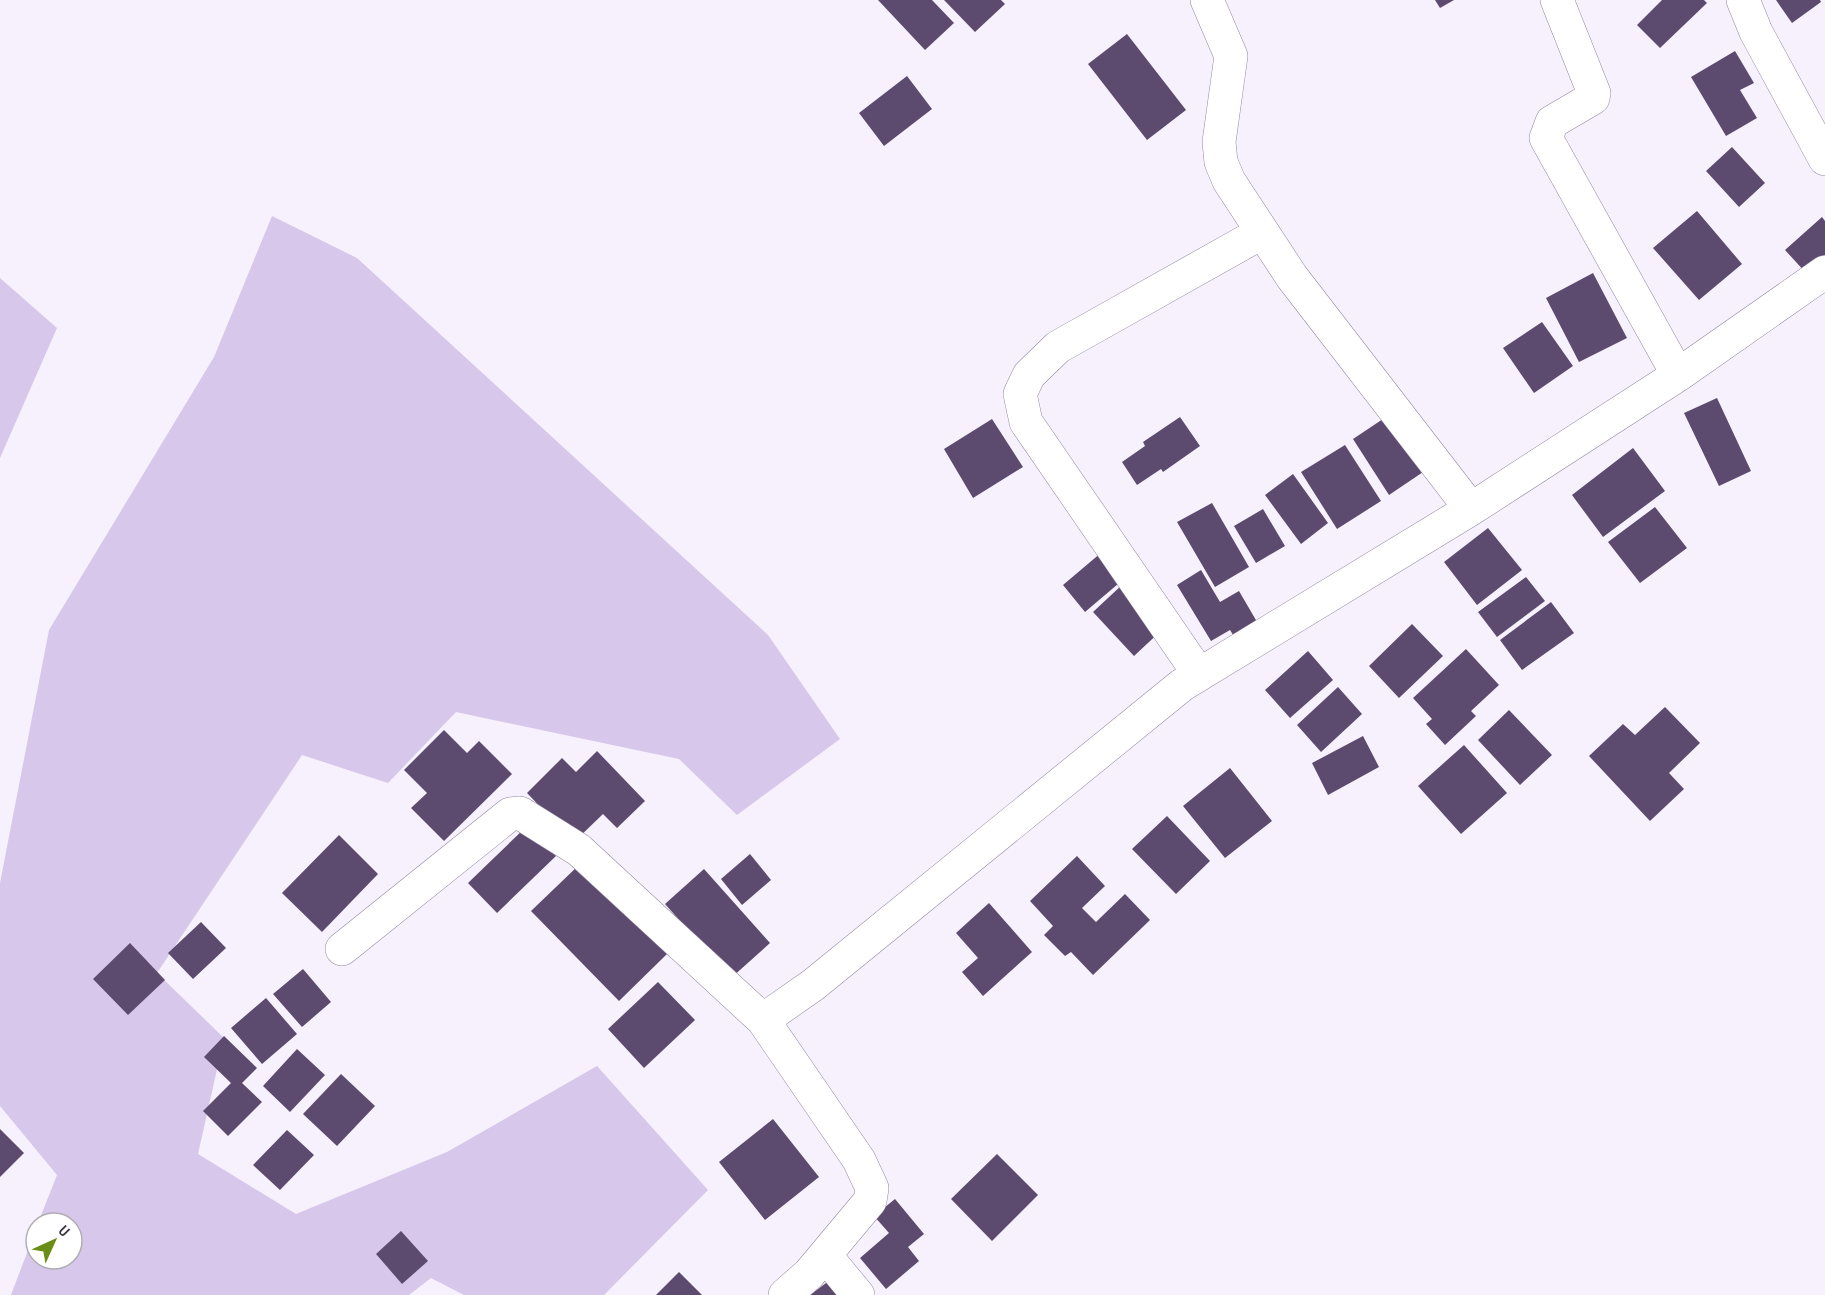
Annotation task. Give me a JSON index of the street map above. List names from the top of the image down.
{
  "north": "top right"
}
